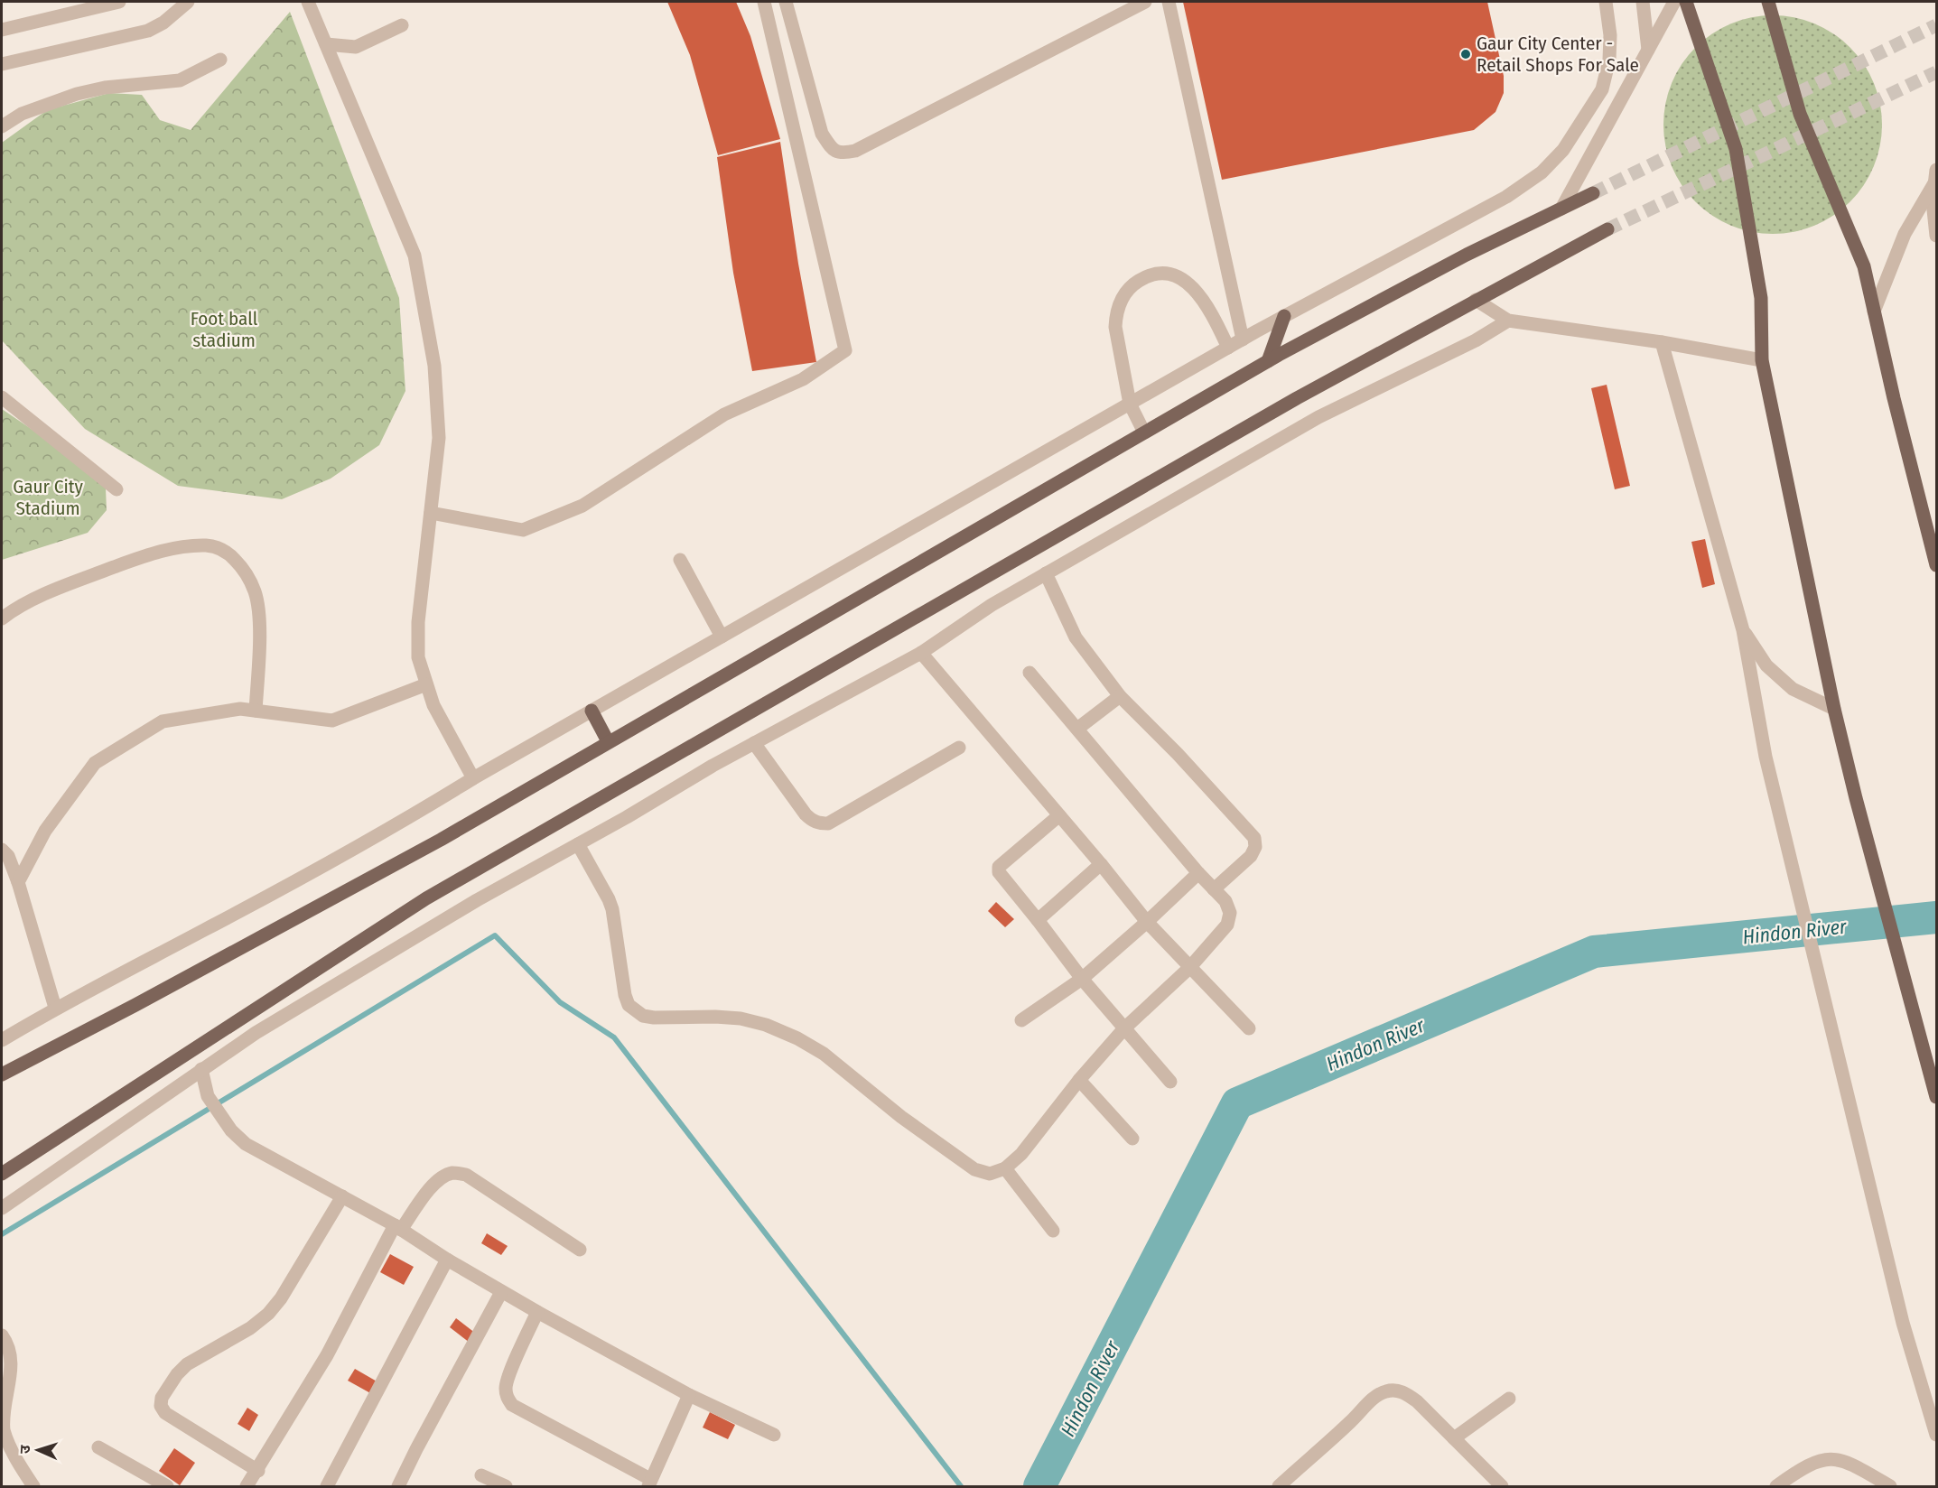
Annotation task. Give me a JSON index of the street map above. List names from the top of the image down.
{
  "water": ["Hindon River"],
  "parks": ["Foot ball stadium", "Gaur City Stadium"],
  "places": ["Gaur City Center - Retail Shops For Sale"],
  "north": "left"
}
